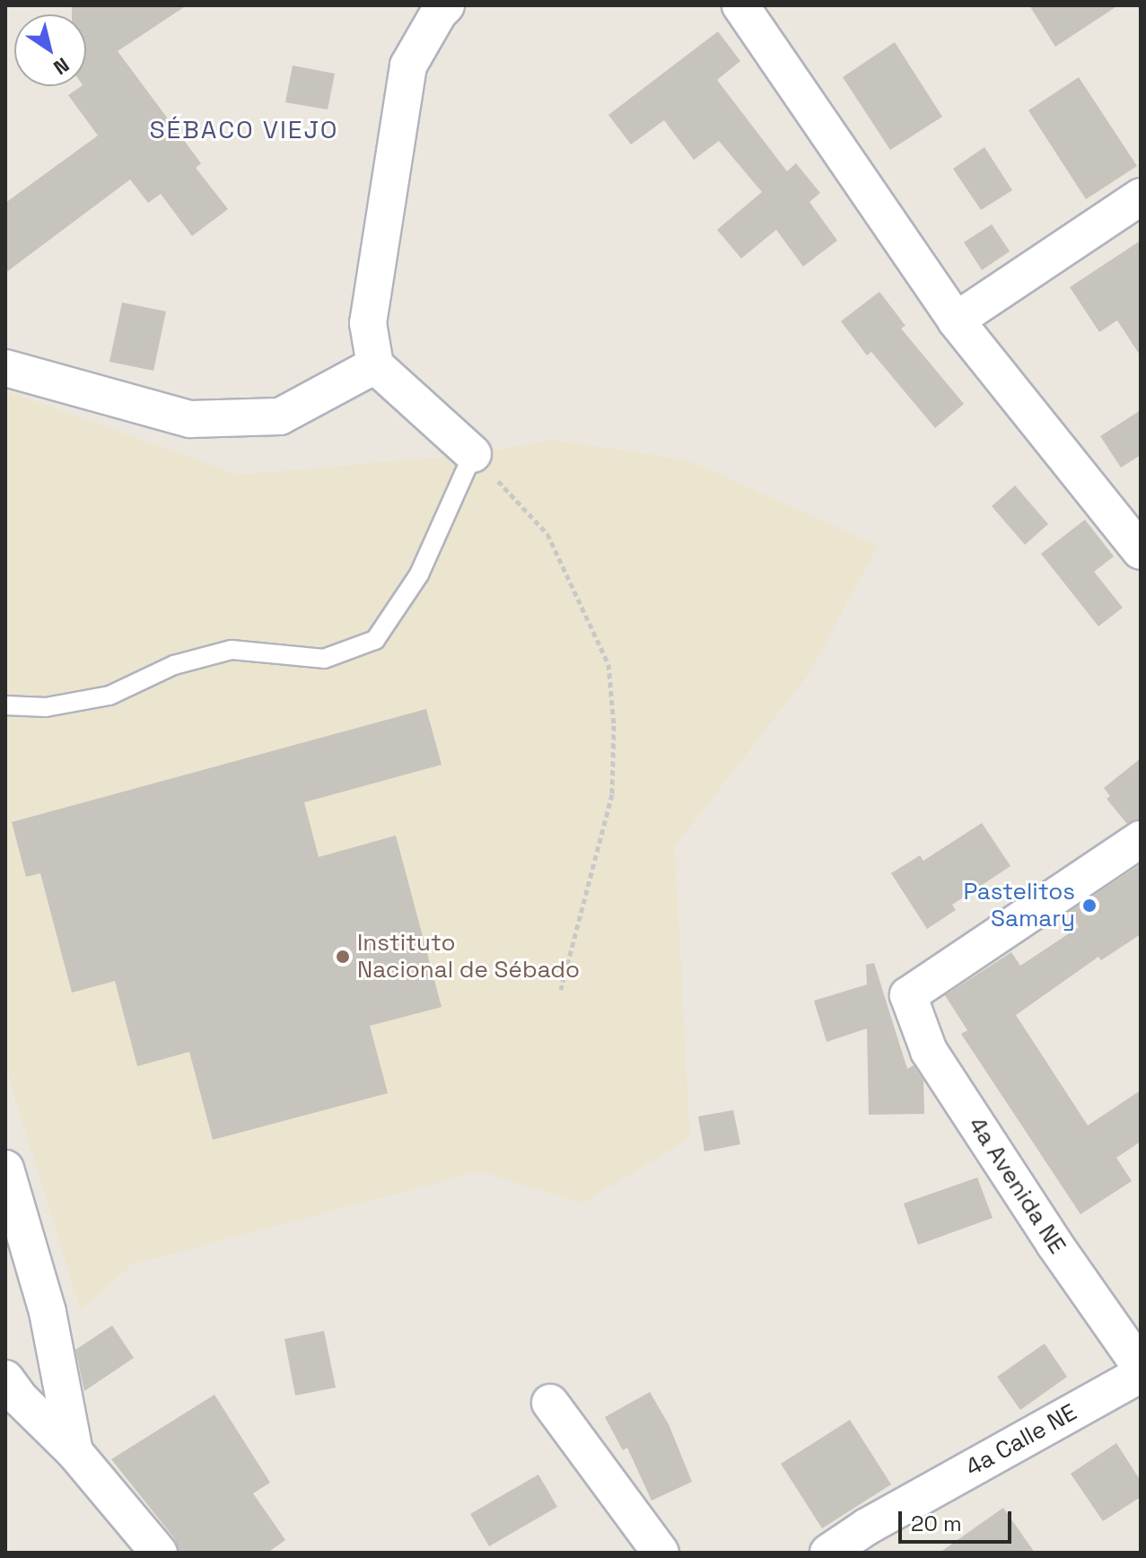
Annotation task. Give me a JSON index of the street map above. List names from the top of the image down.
{
  "streets": {
    "street": ["4a Avenida NE", "4a Calle NE"]
  },
  "districts": ["SÉBACO VIEJO"],
  "places": ["Pastelitos Samary", "Instituto Nacional de Sébado"],
  "scale_bar": "20 m",
  "north": "bottom right"
}
